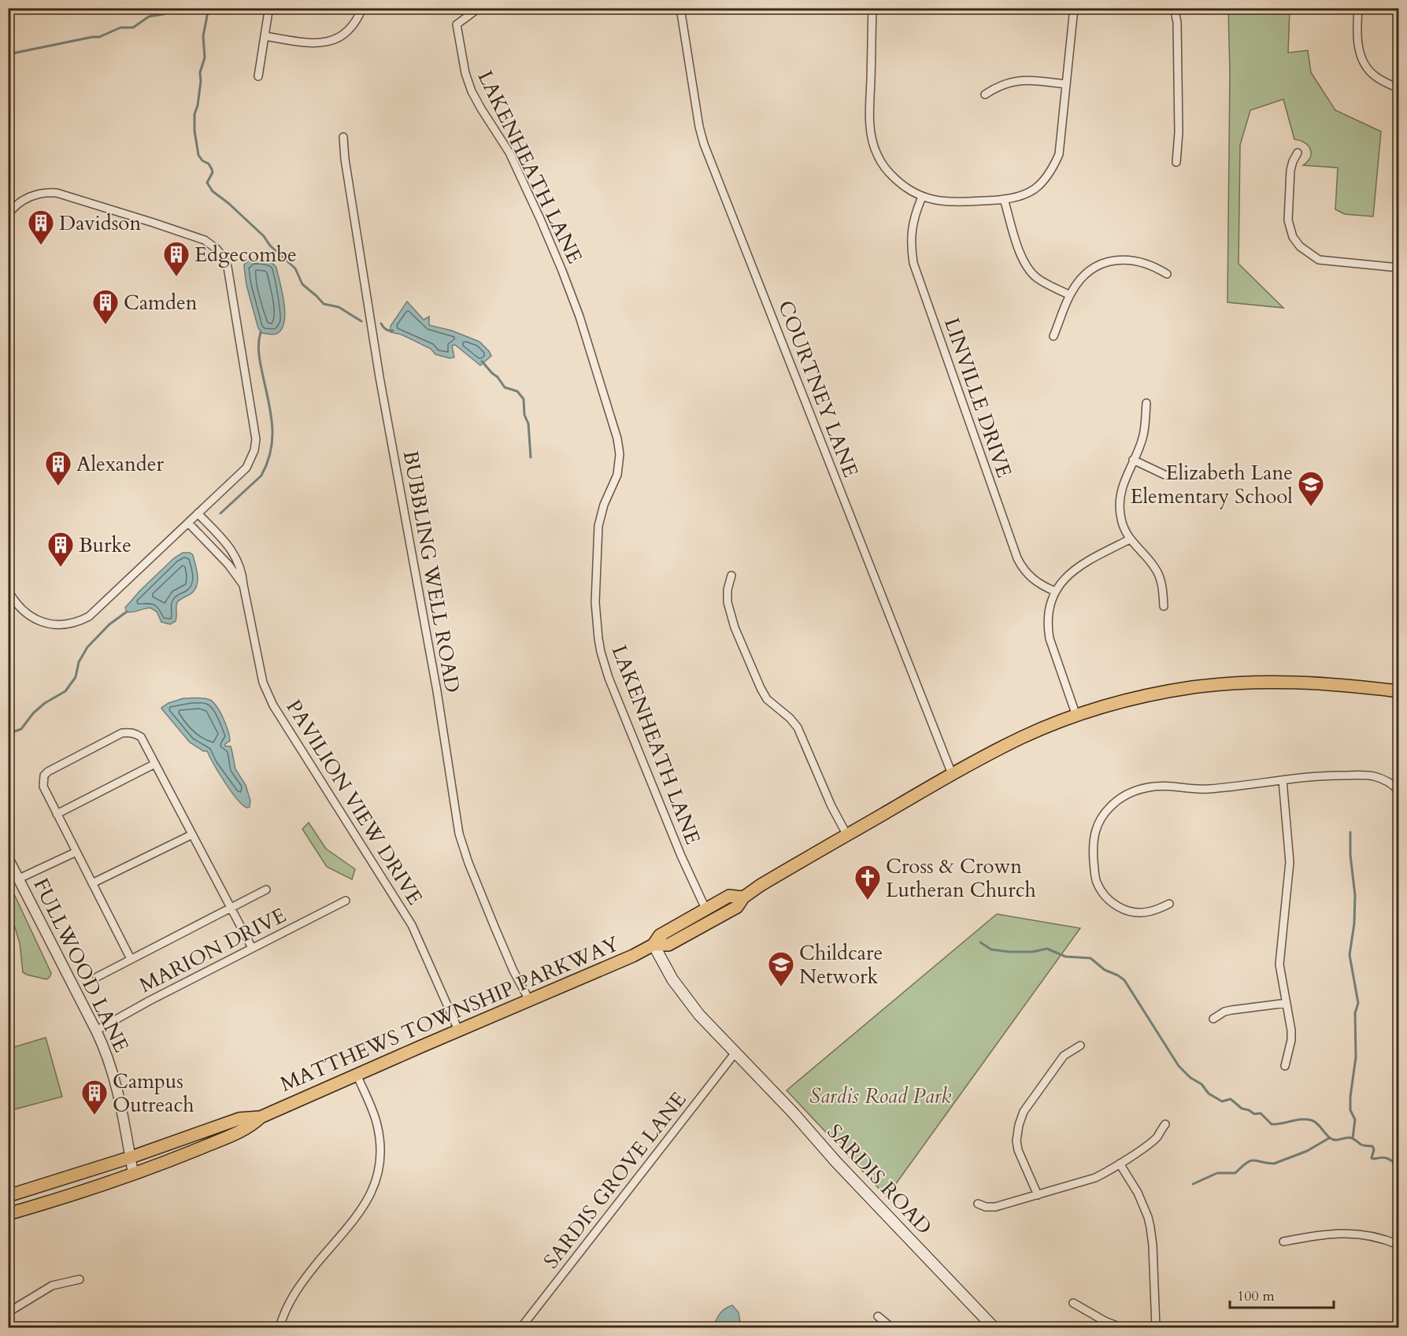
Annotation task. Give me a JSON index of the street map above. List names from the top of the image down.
{
  "streets": {
    "main road": ["MATTHEWS TOWNSHIP PARKWAY", "SARDIS ROAD"],
    "street": [
      "LAKENHEATH LANE",
      "COURTNEY LANE",
      "LINVILLE DRIVE",
      "BUBBLING WELL ROAD",
      "PAVILION VIEW DRIVE",
      "MARION DRIVE",
      "FULLWOOD LANE",
      "SARDIS GROVE LANE"
    ]
  },
  "crossings": [
    ["BUBBLING WELL ROAD", "MATTHEWS TOWNSHIP PARKWAY"],
    ["PAVILION VIEW DRIVE", "MATTHEWS TOWNSHIP PARKWAY"],
    ["MARION DRIVE", "FULLWOOD LANE"],
    ["FULLWOOD LANE", "MATTHEWS TOWNSHIP PARKWAY"],
    ["MATTHEWS TOWNSHIP PARKWAY", "SARDIS ROAD"],
    ["SARDIS ROAD", "SARDIS GROVE LANE"]
  ],
  "parks": ["Sardis Road Park"],
  "places": {
    "building": [
      "Davidson",
      "Edgecombe",
      "Camden",
      "Alexander",
      "Burke",
      "Campus Outreach"
    ],
    "school or university": ["Elizabeth Lane Elementary School", "Childcare Network"],
    "church": ["Cross & Crown Lutheran Church"]
  },
  "scale_bar": "100 m"
}
